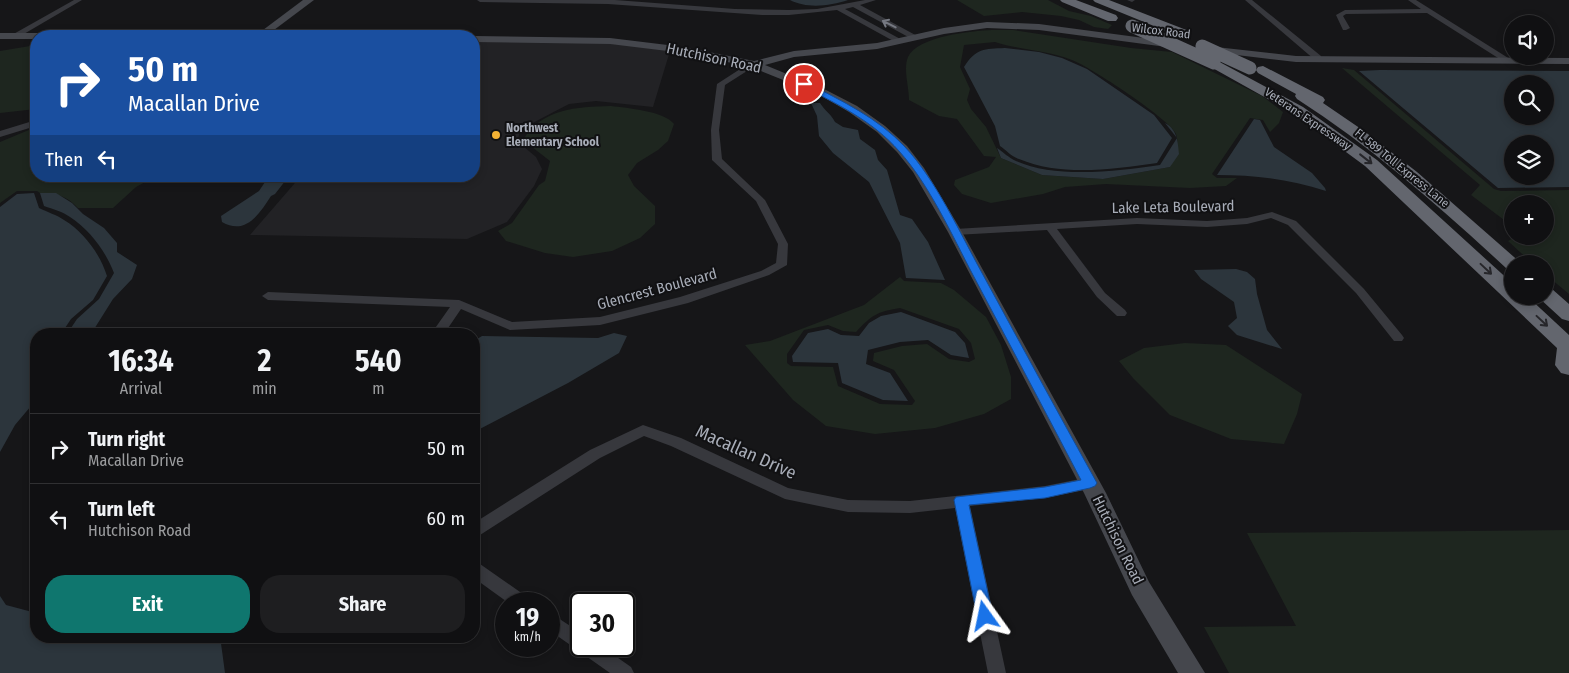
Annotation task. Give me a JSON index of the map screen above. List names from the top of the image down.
{
  "streets": {
    "highway": ["Veterans Expressway", "FL 589 Toll Express Lane"],
    "street": [
      "Wilcox Road",
      "Hutchison Road",
      "Lake Leta Boulevard",
      "Glencrest Boulevard",
      "Macallan Drive"
    ]
  },
  "crossings": [
    ["Wilcox Road", "Hutchison Road"],
    ["Wilcox Road", "Glencrest Boulevard"],
    ["Hutchison Road", "Lake Leta Boulevard"],
    ["Hutchison Road", "Glencrest Boulevard"],
    ["Hutchison Road", "Macallan Drive"],
    ["Veterans Expressway", "FL 589 Toll Express Lane"]
  ],
  "places": ["Northwest Elementary School"],
  "page": {
    "map_buttons": ["+", "−"],
    "turn": ["50 m", "Macallan Drive"],
    "then": "Then",
    "eta": [
      "16:34",
      "Arrival",
      "2",
      "min",
      "540",
      "m"
    ],
    "list": [
      {
        "name": "Turn right",
        "note": "Macallan Drive",
        "value": "50 m"
      },
      {
        "name": "Turn left",
        "note": "Hutchison Road",
        "value": "60 m"
      }
    ],
    "buttons": ["Exit", "Share"],
    "speed": "19 km/h",
    "limit": "30"
  }
}
